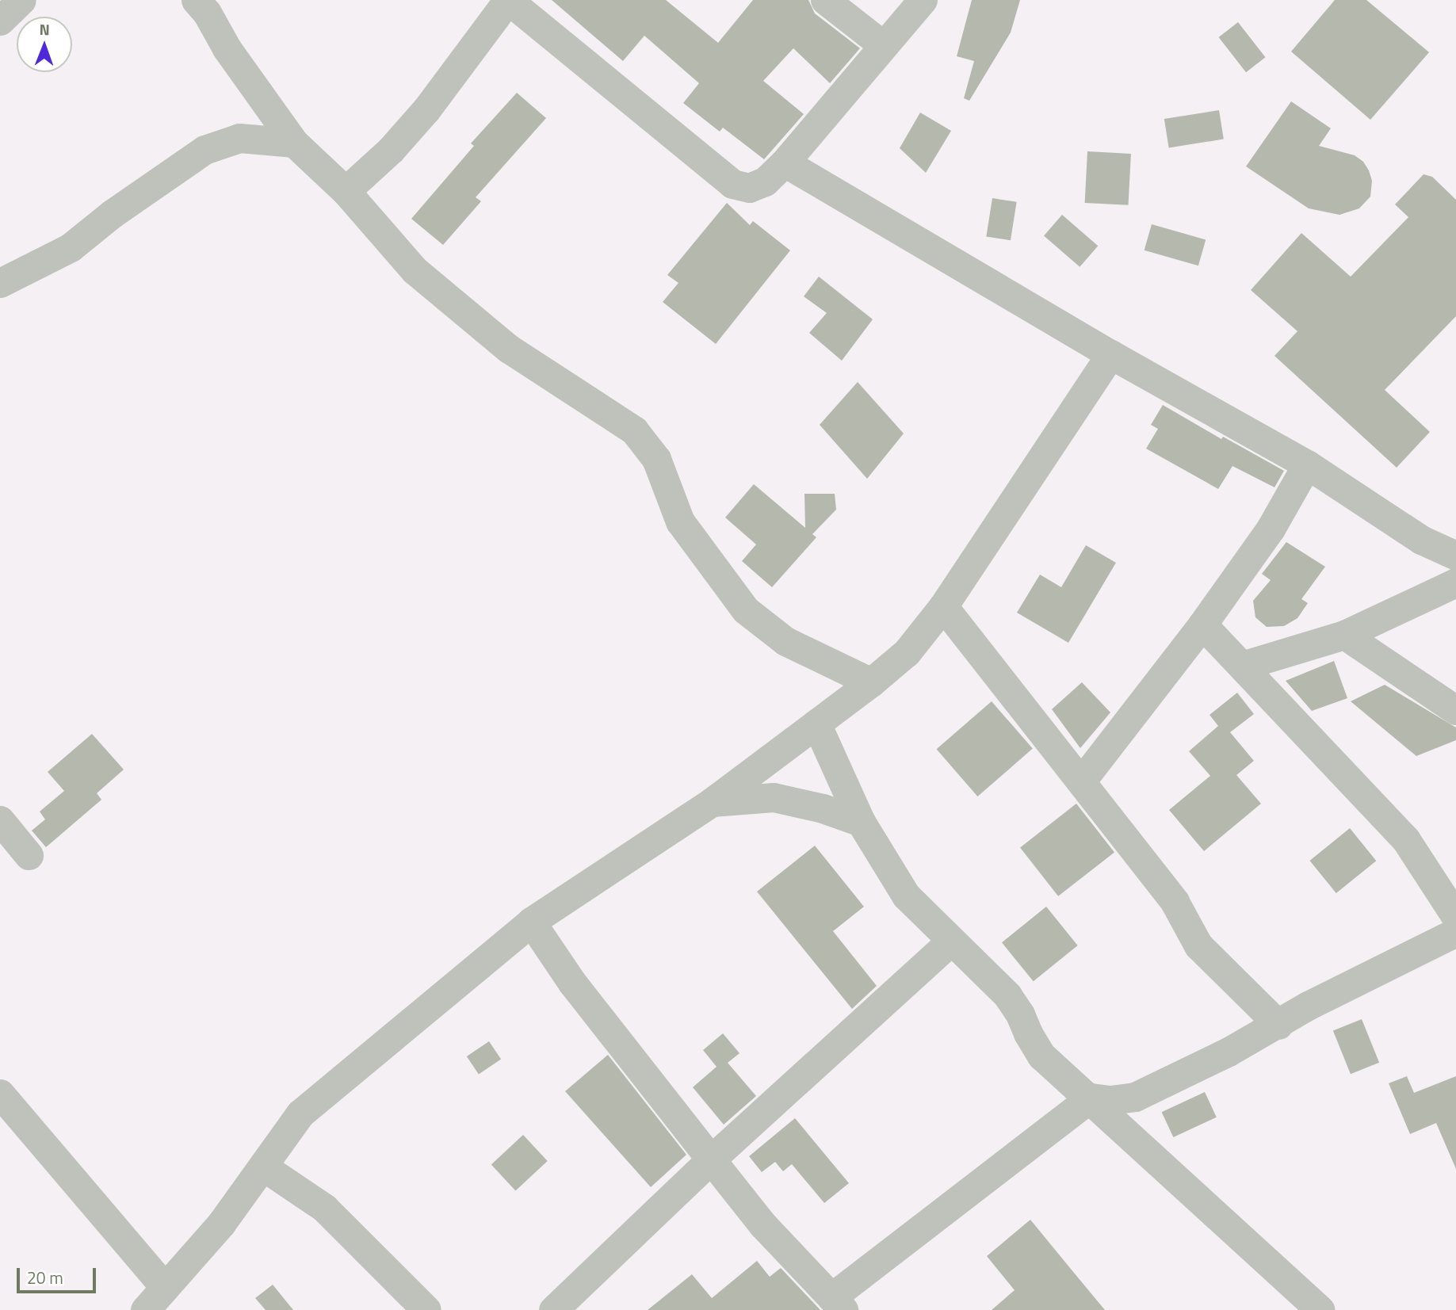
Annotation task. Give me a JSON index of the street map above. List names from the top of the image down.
{
  "scale_bar": "20 m",
  "north": "top"
}
